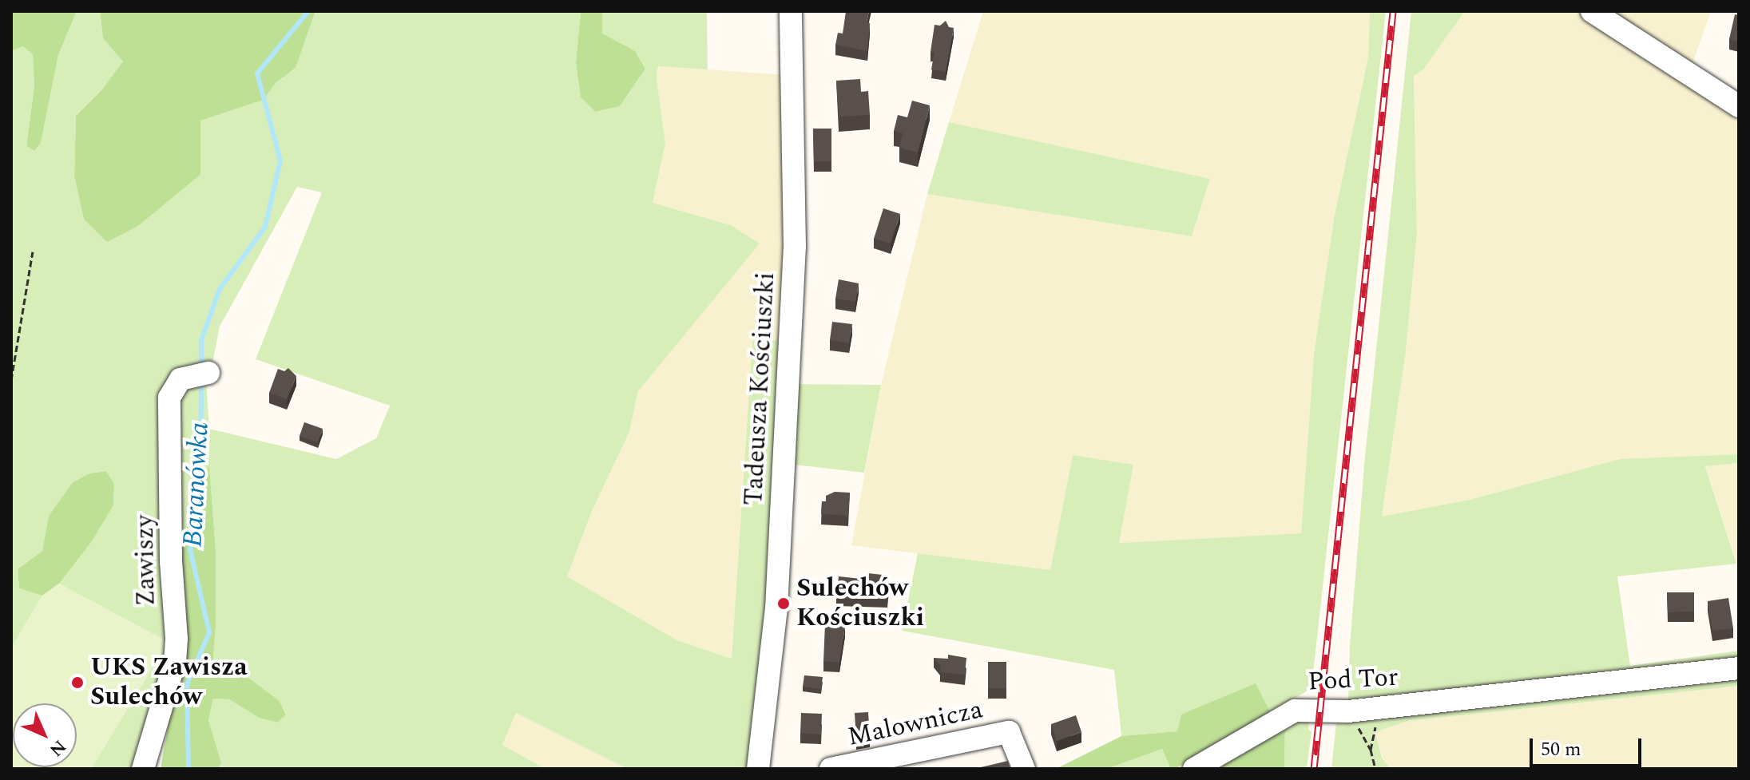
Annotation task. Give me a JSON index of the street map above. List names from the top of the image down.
{
  "streets": {
    "street": [
      "Tadeusza Kościuszki",
      "Zawiszy",
      "Pod Tor",
      "Malownicza"
    ]
  },
  "water": ["Baranówka"],
  "places": ["Sulechów Kościuszki", "UKS Zawisza Sulechów"],
  "scale_bar": "50 m",
  "north": "bottom right"
}
